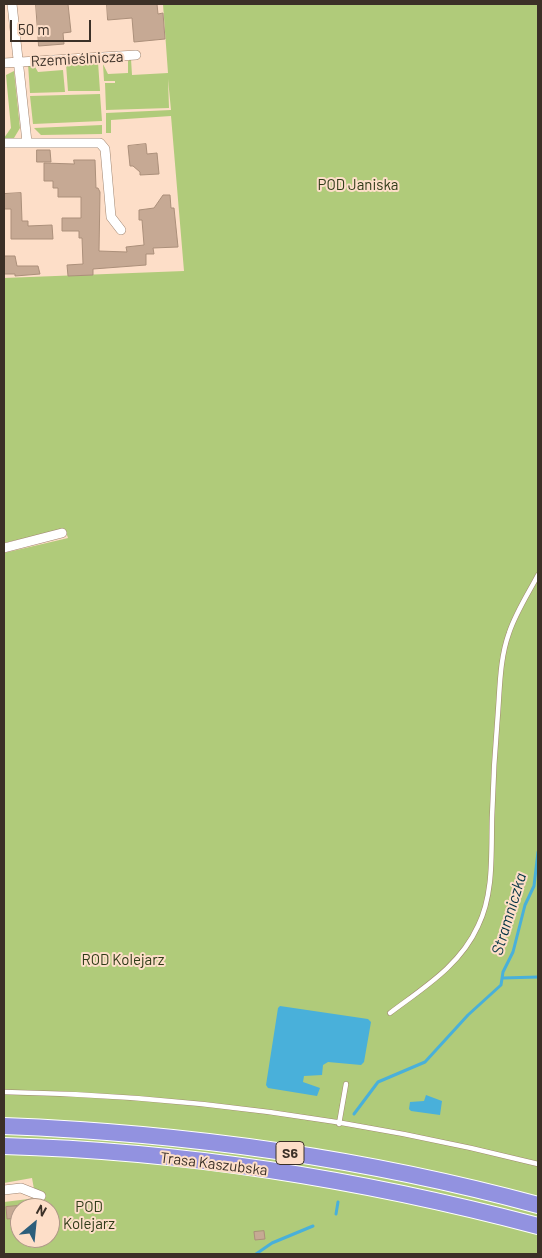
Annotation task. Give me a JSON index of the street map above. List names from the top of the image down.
{
  "streets": {
    "highway": ["S6", "Trasa Kaszubska"],
    "street": ["Rzemieślnicza"]
  },
  "water": ["Stramniczka"],
  "parks": ["POD Janiska", "ROD Kolejarz", "POD Kolejarz"],
  "scale_bar": "50 m",
  "north": "top right"
}
